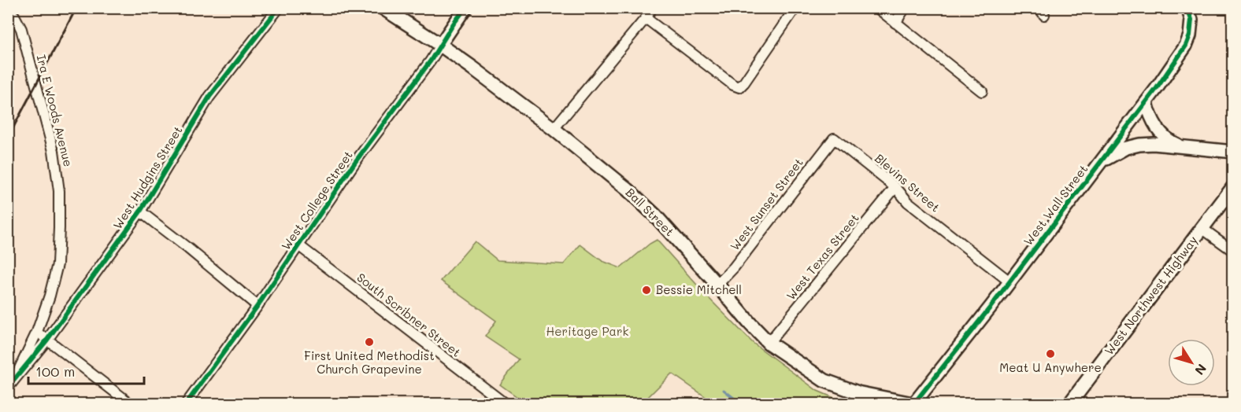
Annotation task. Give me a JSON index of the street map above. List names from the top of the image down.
{
  "streets": {
    "main road": ["Ball Street", "West Northwest Highway"],
    "street": [
      "Ira E Woods Avenue",
      "West Hudgins Street",
      "Blevins Street",
      "West College Street",
      "West Sunset Street",
      "West Wall Street",
      "West Texas Street",
      "South Scribner Street"
    ]
  },
  "crossings": [
    ["Ira E Woods Avenue", "West Hudgins Street"],
    ["Blevins Street", "West Sunset Street"],
    ["Blevins Street", "West Wall Street"],
    ["Blevins Street", "West Texas Street"],
    ["West College Street", "Ball Street"],
    ["West College Street", "South Scribner Street"],
    ["West Sunset Street", "Ball Street"],
    ["West Wall Street", "Ball Street"],
    ["Ball Street", "West Texas Street"]
  ],
  "parks": ["Heritage Park"],
  "places": ["Bessie Mitchell", "First United Methodist Church Grapevine", "Meat U Anywhere"],
  "scale_bar": "100 m",
  "north": "bottom right"
}
